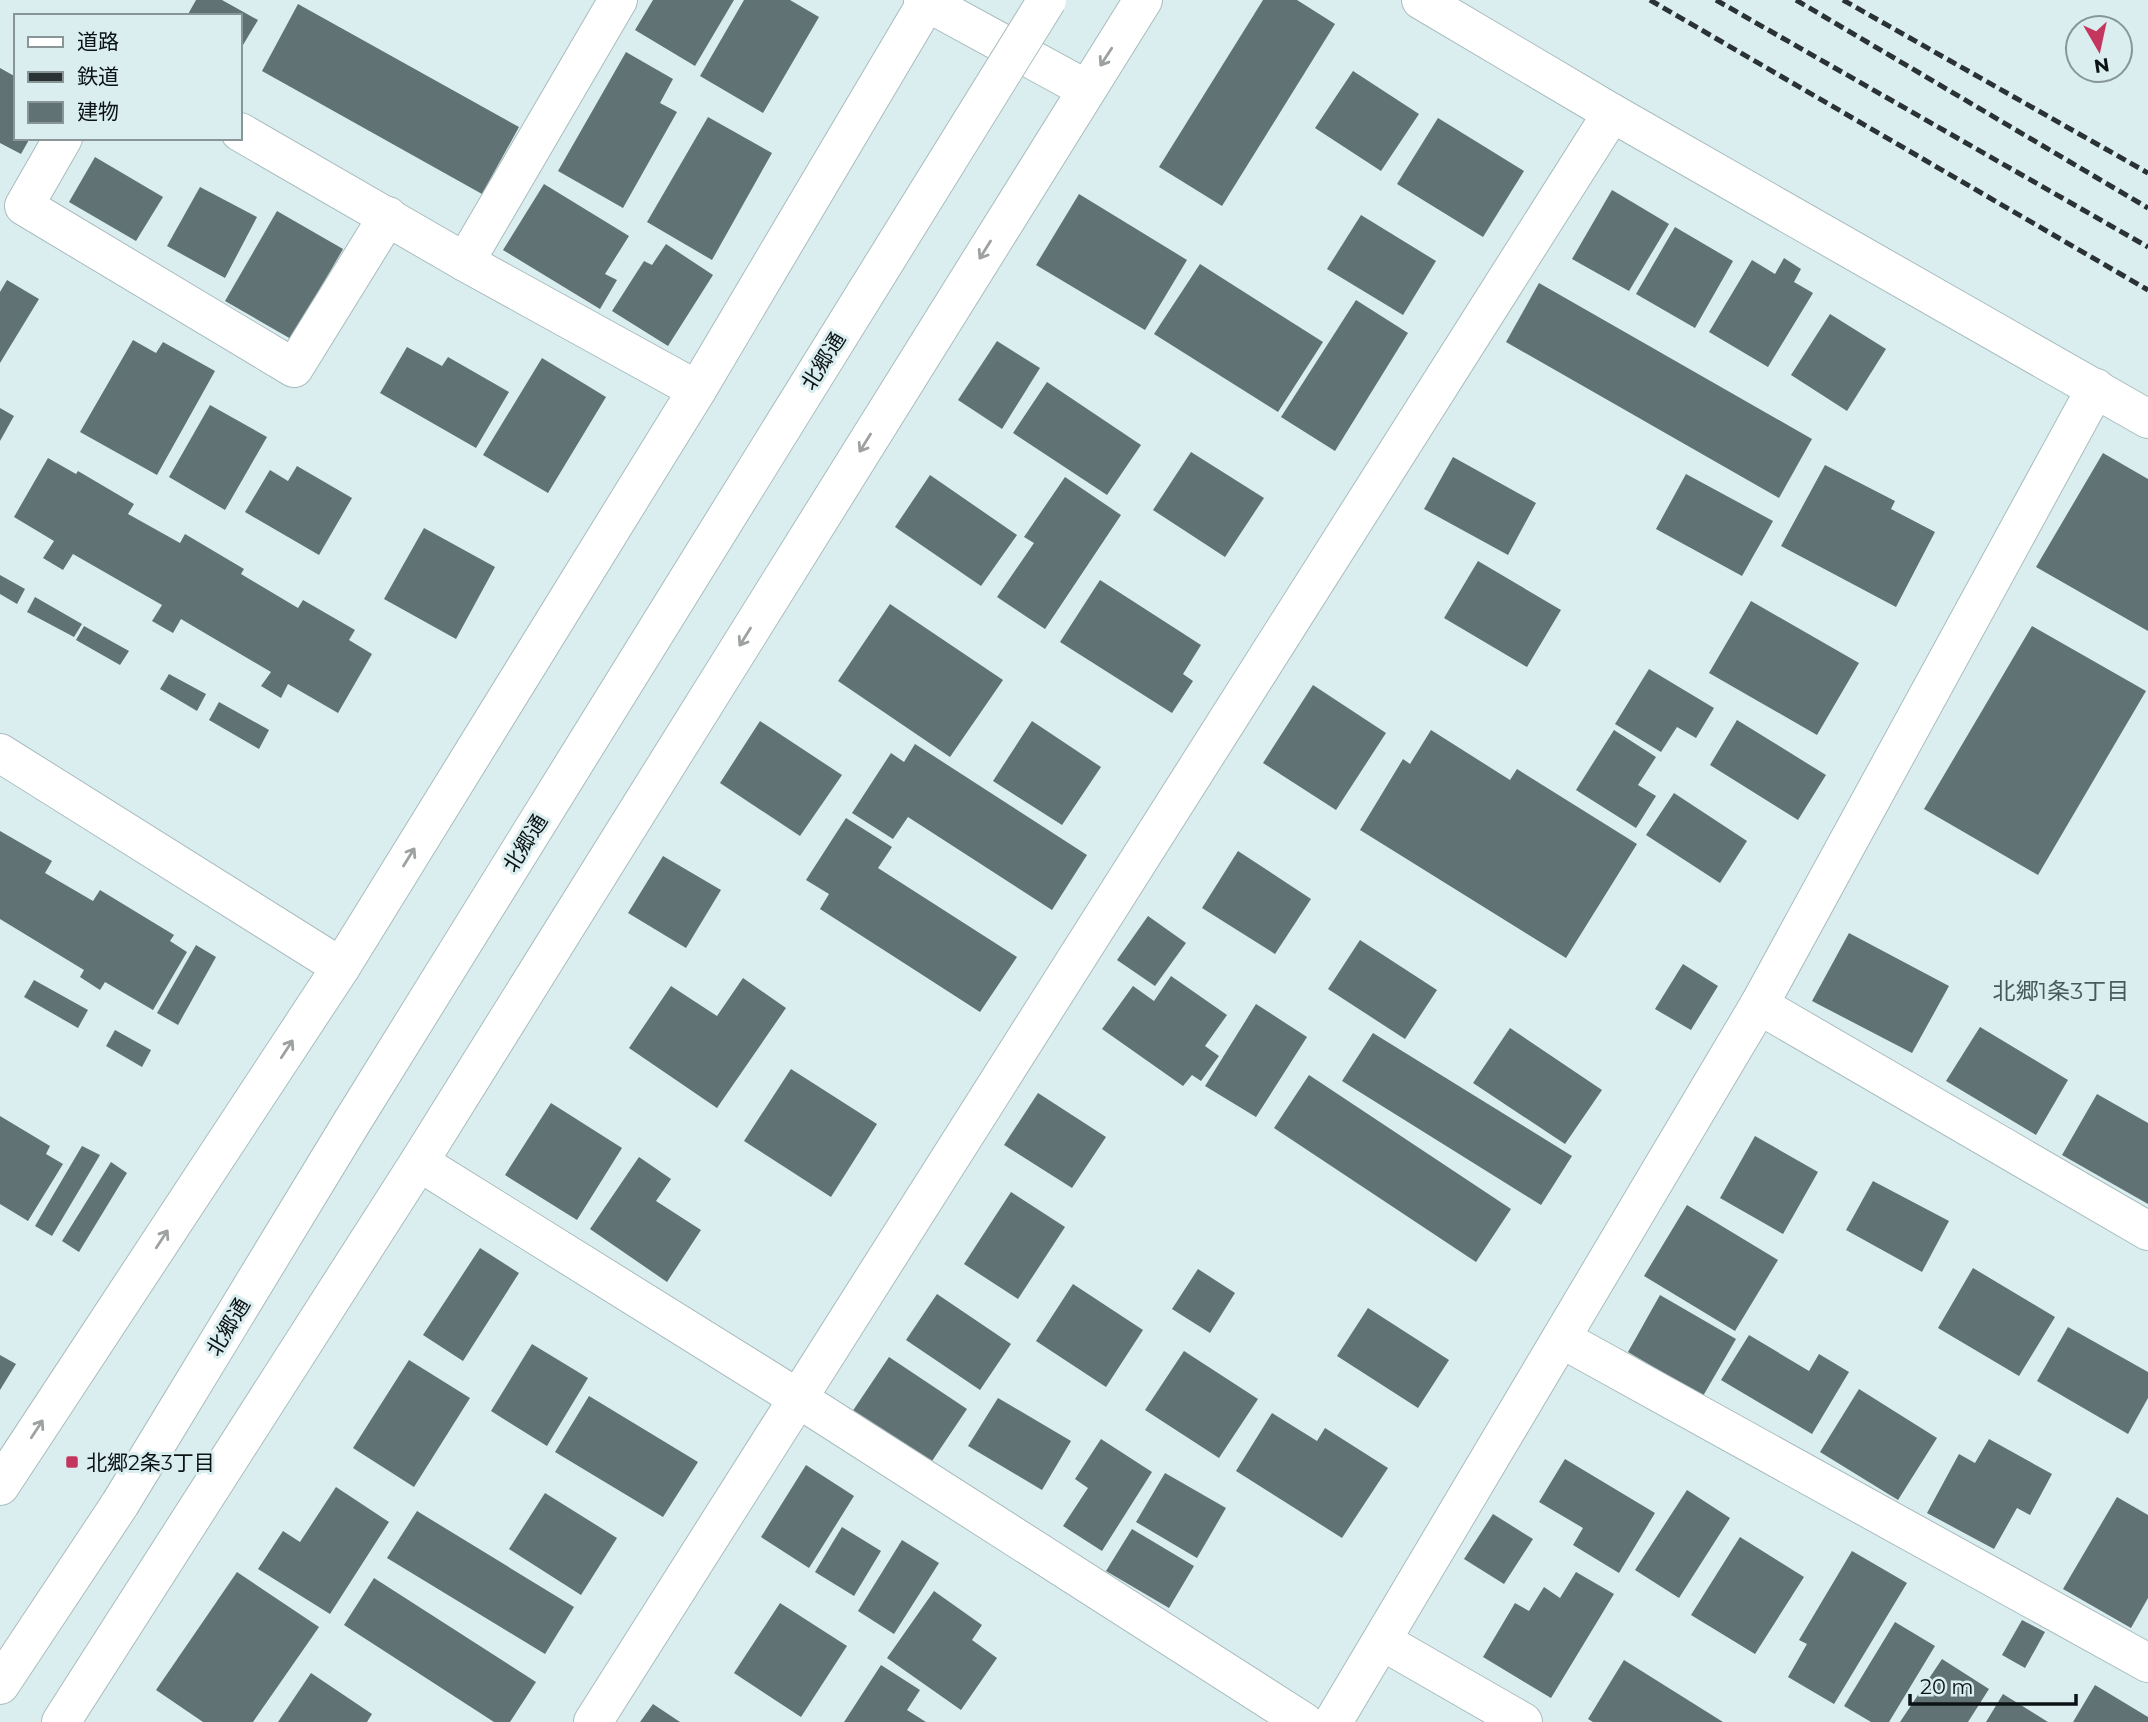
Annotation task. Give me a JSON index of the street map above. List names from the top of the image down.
{
  "streets": {
    "street": ["北郷通"]
  },
  "districts": ["北郷1条3丁目"],
  "places": {
    "transit": ["北郷2条3丁目"]
  },
  "legend": ["道路", "鉄道", "建物"],
  "scale_bar": "20 m",
  "north": "bottom"
}
